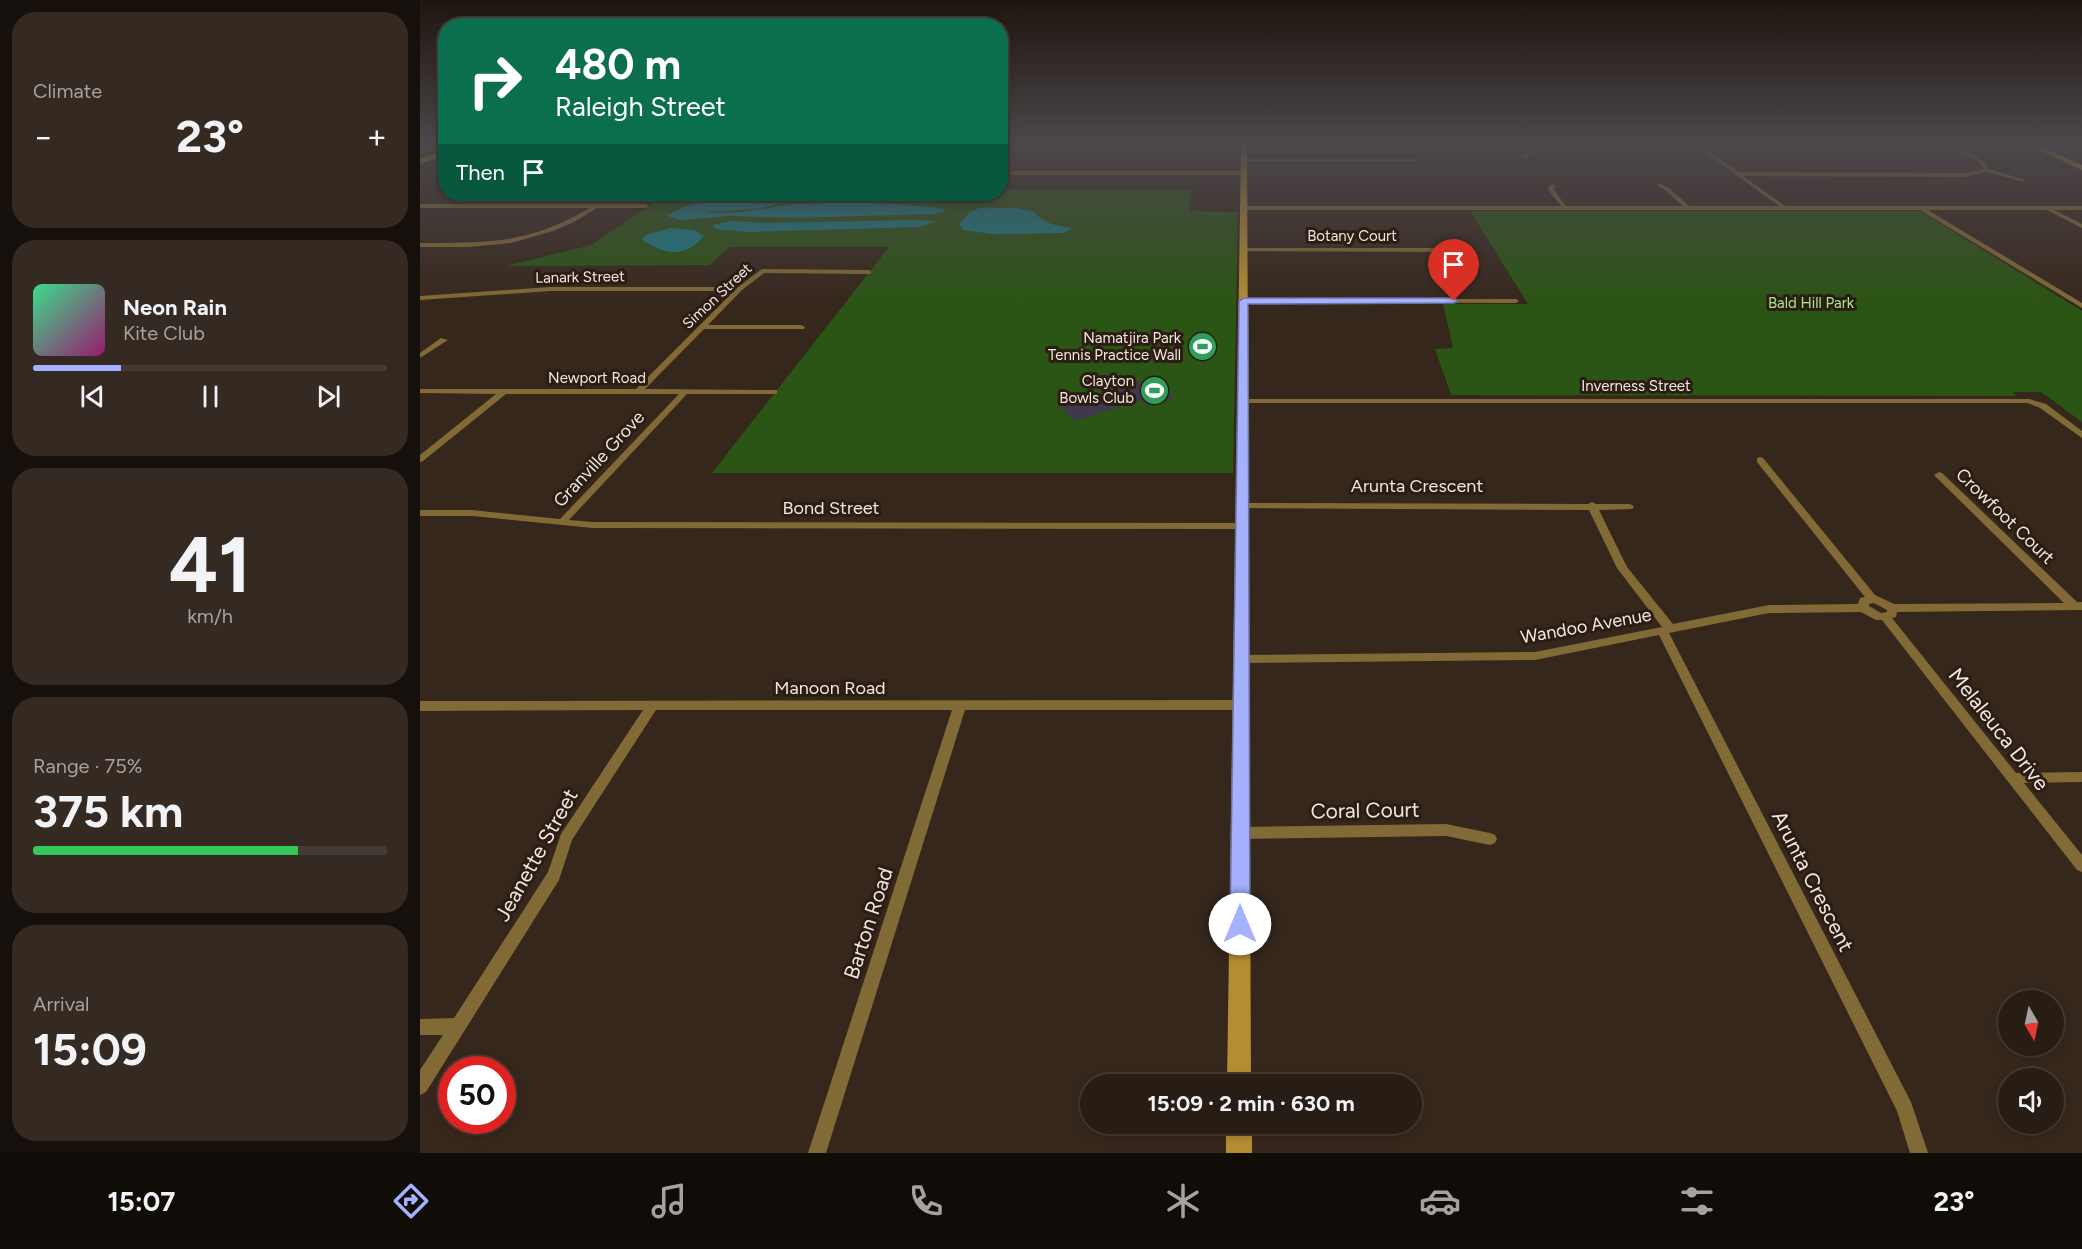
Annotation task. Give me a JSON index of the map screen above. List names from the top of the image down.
{
  "streets": {
    "street": [
      "Botany Court",
      "Lanark Street",
      "Simon Street",
      "Newport Road",
      "Inverness Street",
      "Granville Grove",
      "Arunta Crescent",
      "Bond Street",
      "Crowfoot Court",
      "Wandoo Avenue",
      "Manoon Road",
      "Melaleuca Drive",
      "Coral Court",
      "Jeanette Street",
      "Barton Road"
    ]
  },
  "crossings": [
    ["Lanark Street", "Simon Street"],
    ["Simon Street", "Newport Road"],
    ["Newport Road", "Granville Grove"],
    ["Granville Grove", "Bond Street"],
    ["Arunta Crescent", "Wandoo Avenue"],
    ["Manoon Road", "Jeanette Street"],
    ["Manoon Road", "Barton Road"]
  ],
  "parks": ["Bald Hill Park"],
  "places": {
    "sports": ["Namatjira Park Tennis Practice Wall", "Clayton Bowls Club"]
  },
  "north": "bottom",
  "page": {
    "tile": [
      "Climate",
      ["41", "km/h"],
      ["Range · 75%", "375 km"],
      ["Arrival", "15:09"]
    ],
    "turn": ["480 m", "Raleigh Street"],
    "heat": ["−", "23°", "+"],
    "then": "Then",
    "song": ["Neon Rain", "Kite Club"],
    "limit": "50",
    "trip": "15:09 · 2 min · 630 m",
    "tabs": ["15:07", "23°"]
  }
}
